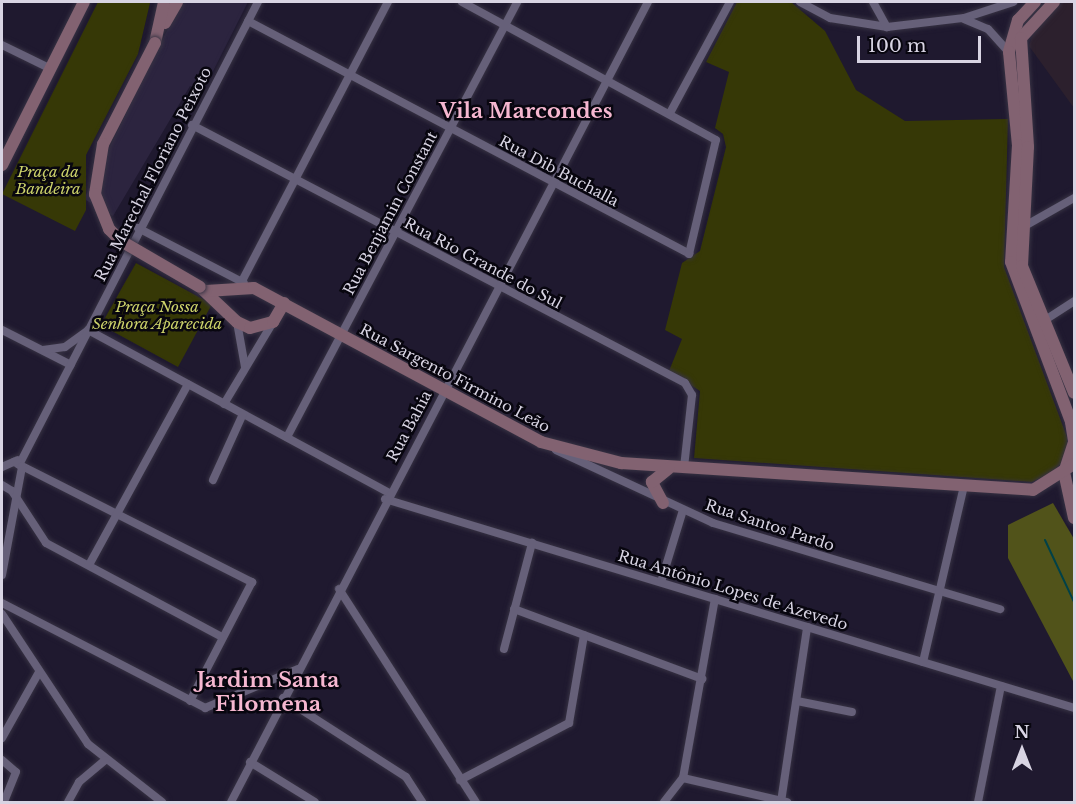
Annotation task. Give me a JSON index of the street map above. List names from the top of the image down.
{
  "streets": {
    "street": [
      "Rua Dib Buchalla",
      "Rua Marechal Floriano Peixoto",
      "Rua Benjamin Constant",
      "Rua Rio Grande do Sul",
      "Rua Sargento Firmino Leão",
      "Rua Bahia",
      "Rua Santos Pardo",
      "Rua Antônio Lopes de Azevedo"
    ]
  },
  "crossings": [
    ["Rua Dib Buchalla", "Rua Marechal Floriano Peixoto"],
    ["Rua Dib Buchalla", "Rua Benjamin Constant"],
    ["Rua Dib Buchalla", "Rua Bahia"],
    ["Rua Marechal Floriano Peixoto", "Rua Rio Grande do Sul"],
    ["Rua Marechal Floriano Peixoto", "Rua Sargento Firmino Leão"],
    ["Rua Marechal Floriano Peixoto", "Rua Antônio Lopes de Azevedo"],
    ["Rua Benjamin Constant", "Rua Rio Grande do Sul"],
    ["Rua Benjamin Constant", "Rua Sargento Firmino Leão"],
    ["Rua Benjamin Constant", "Rua Antônio Lopes de Azevedo"],
    ["Rua Rio Grande do Sul", "Rua Sargento Firmino Leão"],
    ["Rua Rio Grande do Sul", "Rua Bahia"],
    ["Rua Sargento Firmino Leão", "Rua Bahia"],
    ["Rua Sargento Firmino Leão", "Rua Santos Pardo"],
    ["Rua Bahia", "Rua Antônio Lopes de Azevedo"]
  ],
  "districts": ["Vila Marcondes", "Jardim Santa Filomena"],
  "parks": ["Praça da Bandeira", "Praça Nossa Senhora Aparecida"],
  "scale_bar": "100 m",
  "north": "top"
}
